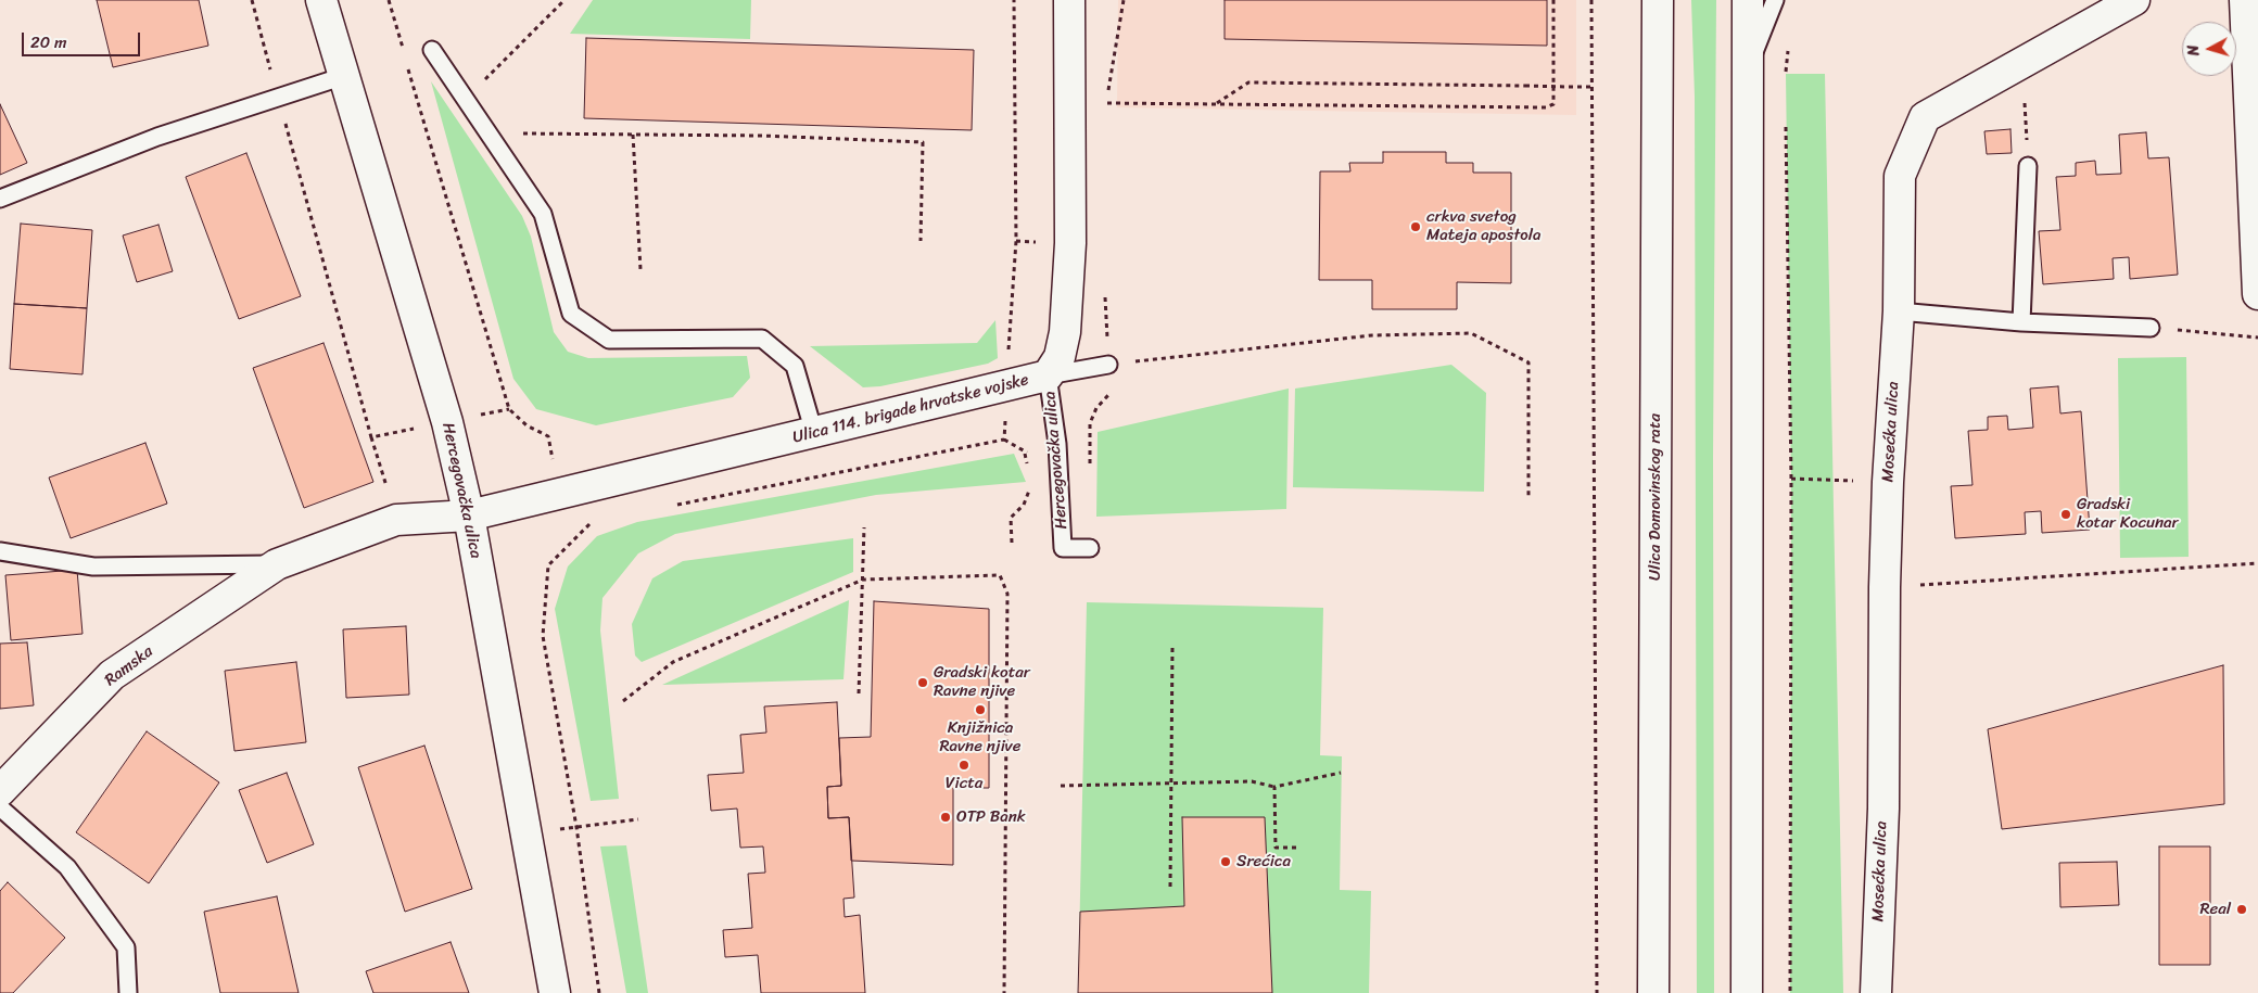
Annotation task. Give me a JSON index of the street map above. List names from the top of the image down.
{
  "streets": {
    "street": [
      "Ulica 114. brigade hrvatske vojske",
      "Mosećka ulica",
      "Hercegovačka ulica",
      "Ulica Domovinskog rata",
      "Ramska"
    ]
  },
  "crossings": [
    ["Ulica 114. brigade hrvatske vojske", "Hercegovačka ulica"],
    ["Ulica 114. brigade hrvatske vojske", "Ramska"],
    ["Hercegovačka ulica", "Ramska"]
  ],
  "places": [
    "crkva svetog Mateja apostola",
    "Gradski kotar Kocunar",
    "Gradski kotar Ravne njive",
    "Knjižnica Ravne njive",
    "Victa",
    "OTP Bank",
    "Srećica",
    "Real"
  ],
  "scale_bar": "20 m",
  "north": "left"
}
